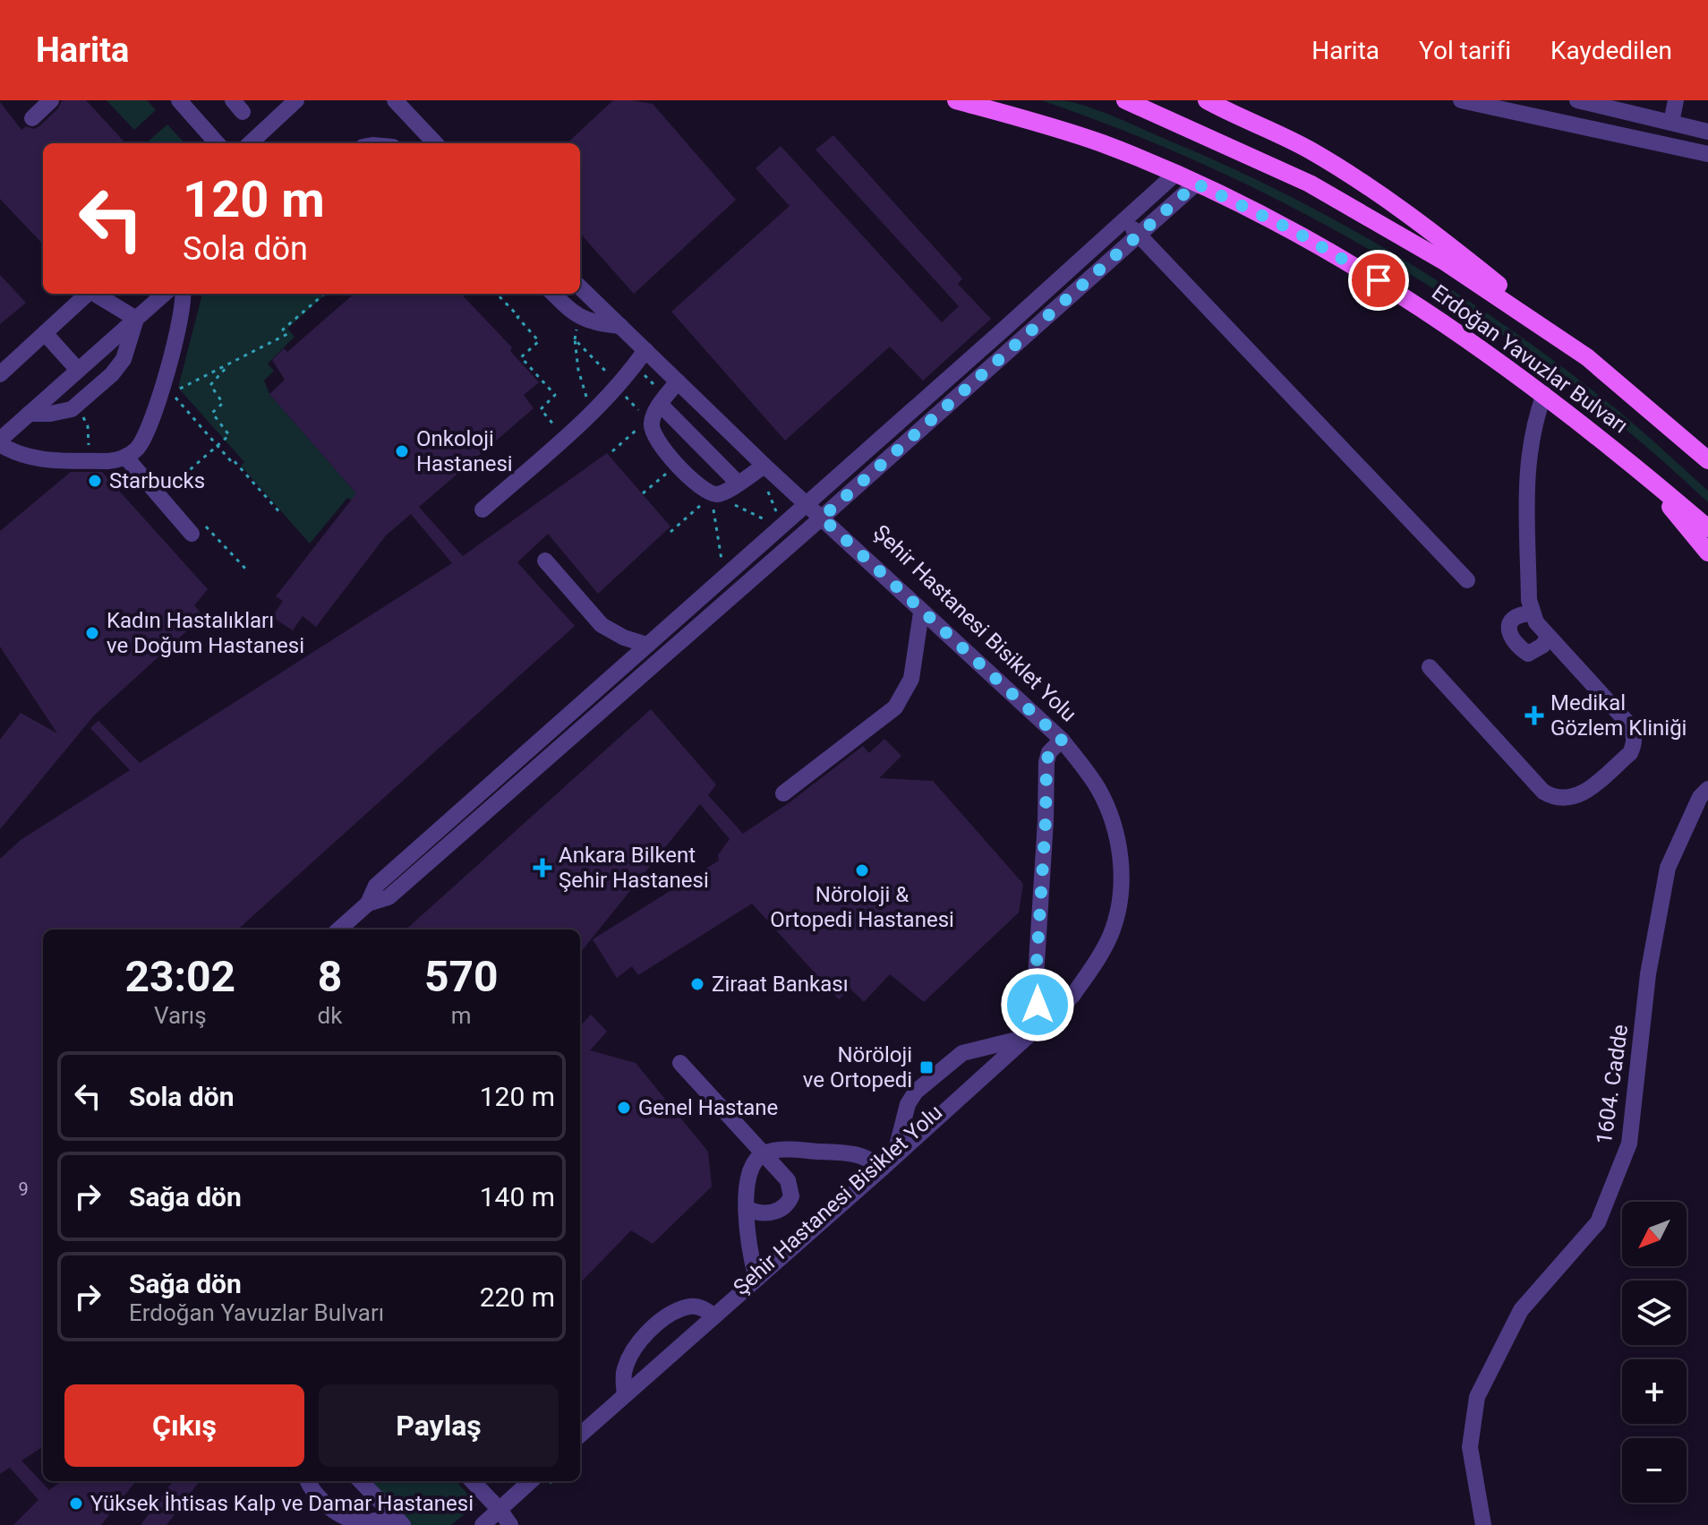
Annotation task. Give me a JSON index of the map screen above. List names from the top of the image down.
{
  "streets": {
    "main road": ["Erdoğan Yavuzlar Bulvarı"],
    "street": ["1604. Cadde"]
  },
  "places": {
    "other": [
      "Onkoloji Hastanesi",
      "Starbucks",
      "Kadın Hastalıkları ve Doğum Hastanesi",
      "Nöroloji & Ortopedi Hastanesi",
      "Ziraat Bankası",
      "Genel Hastane",
      "Yüksek İhtisas Kalp ve Damar Hastanesi"
    ],
    "health": ["Medikal Gözlem Kliniği", "Ankara Bilkent Şehir Hastanesi"],
    "transit": ["Nöröloji ve Ortopedi"]
  },
  "house_numbers": ["9"],
  "north": "bottom left",
  "page": {
    "header": "Harita",
    "nav": ["Harita", "Yol tarifi", "Kaydedilen"],
    "turn": ["120 m", "Sola dön"],
    "eta": [
      "23:02",
      "Varış",
      "8",
      "dk",
      "570",
      "m"
    ],
    "list": [
      {
        "name": "Sola dön",
        "value": "120 m"
      },
      {
        "name": "Sağa dön",
        "value": "140 m"
      },
      {
        "name": "Sağa dön",
        "note": "Erdoğan Yavuzlar Bulvarı",
        "value": "220 m"
      }
    ],
    "map_buttons": ["+", "−"],
    "buttons": ["Çıkış", "Paylaş"]
  }
}
